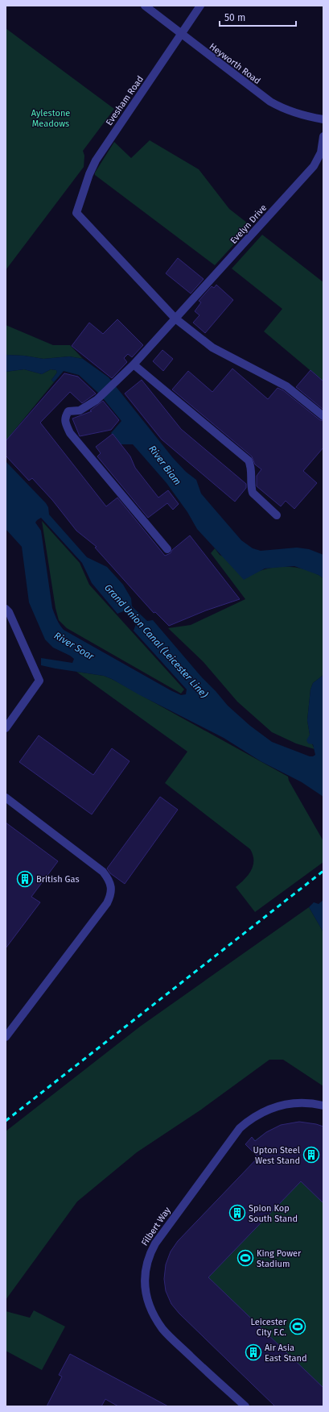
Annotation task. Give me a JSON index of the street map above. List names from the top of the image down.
{
  "streets": {
    "street": [
      "Heyworth Road",
      "Evesham Road",
      "Evelyn Drive",
      "Filbert Way"
    ]
  },
  "crossings": [
    ["Heyworth Road", "Evesham Road"],
    ["Evesham Road", "Evelyn Drive"]
  ],
  "water": ["River Biam", "Grand Union Canal (Leicester Line)", "River Soar"],
  "parks": ["Aylestone Meadows"],
  "places": {
    "building": [
      "British Gas",
      "Upton Steel West Stand",
      "Spion Kop South Stand",
      "Air Asia East Stand"
    ],
    "sports": ["King Power Stadium", "Leicester City F.C."]
  },
  "scale_bar": "50 m"
}
